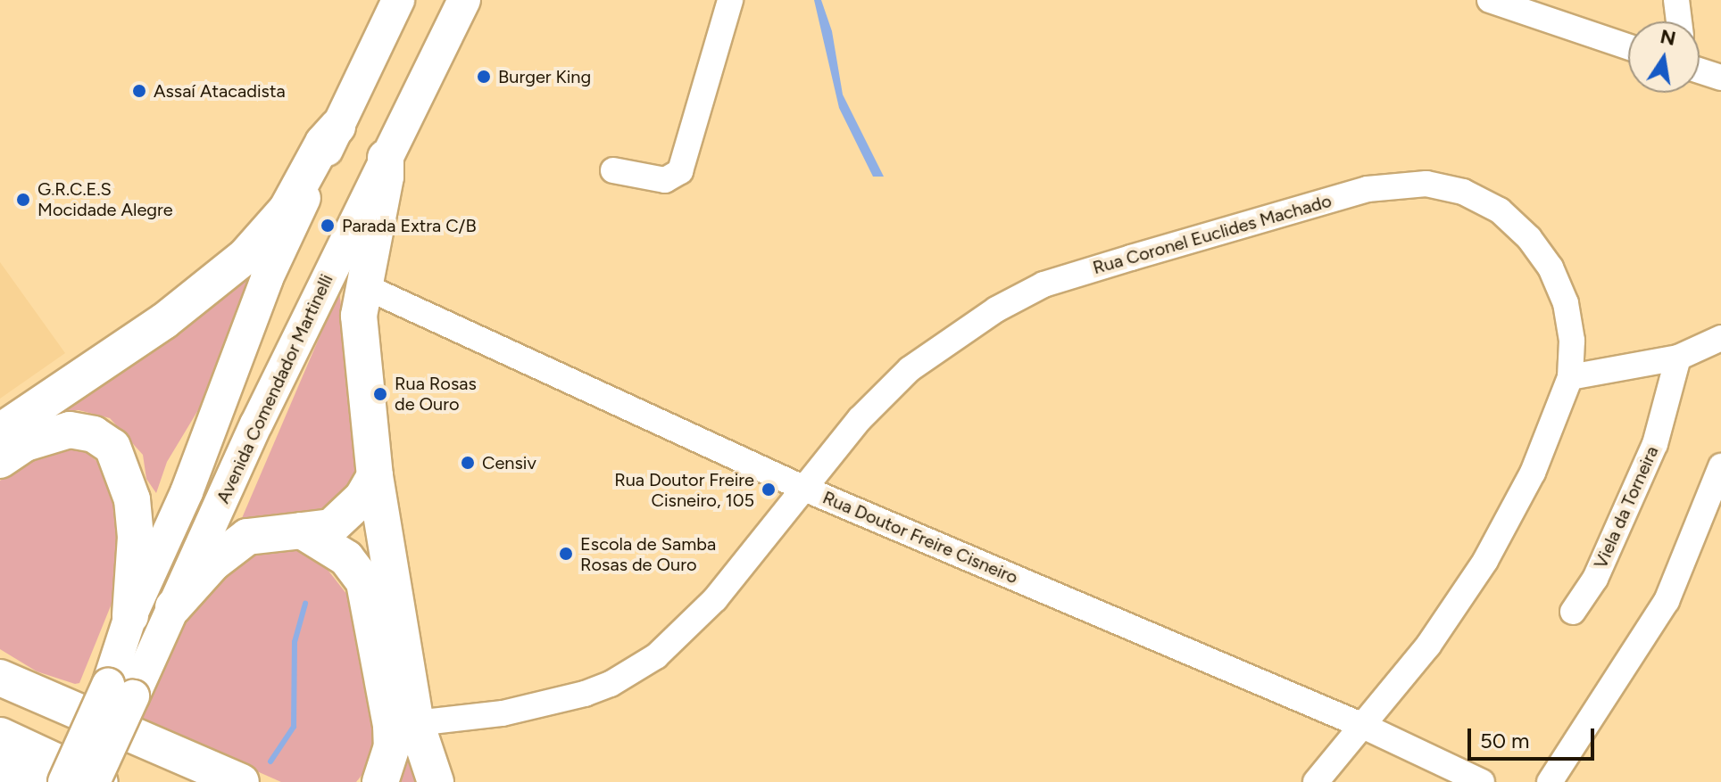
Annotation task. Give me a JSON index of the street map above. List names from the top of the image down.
{
  "streets": {
    "main road": ["Avenida Comendador Martinelli"],
    "street": ["Rua Coronel Euclides Machado", "Viela da Torneira", "Rua Doutor Freire Cisneiro"]
  },
  "crossings": [
    ["Rua Coronel Euclides Machado", "Rua Doutor Freire Cisneiro"]
  ],
  "places": [
    "Burger King",
    "Assaí Atacadista",
    "G.R.C.E.S Mocidade Alegre",
    "Parada Extra C/B",
    "Rua Rosas de Ouro",
    "Censiv",
    "Rua Doutor Freire Cisneiro, 105",
    "Escola de Samba Rosas de Ouro"
  ],
  "scale_bar": "50 m",
  "north": "top"
}
